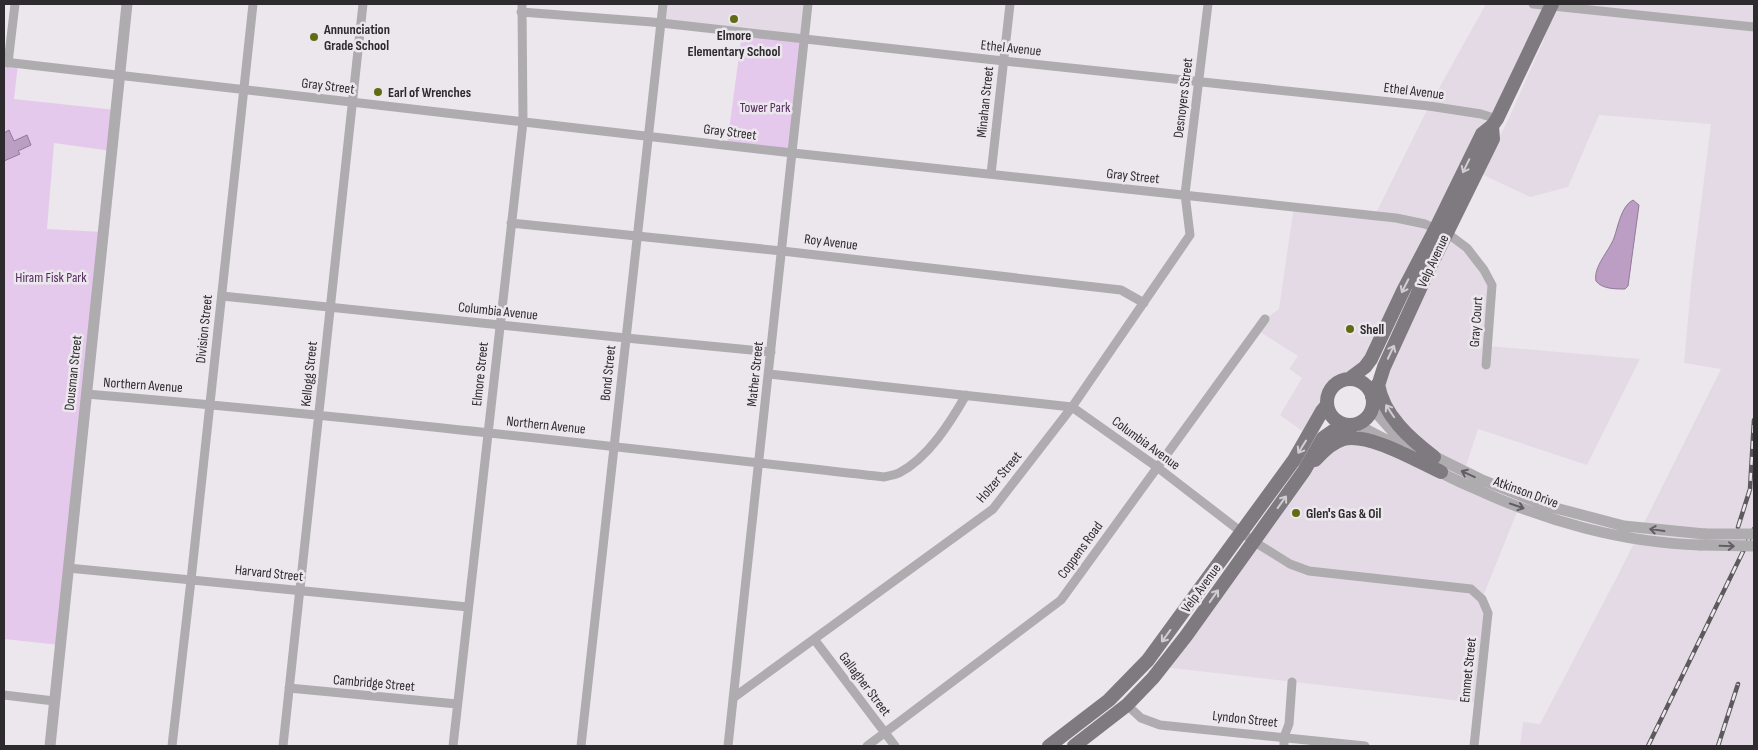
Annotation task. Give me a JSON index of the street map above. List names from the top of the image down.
{
  "streets": {
    "main road": ["Velp Avenue"],
    "street": [
      "Ethel Avenue",
      "Gray Street",
      "Desnoyers Street",
      "Minahan Street",
      "Roy Avenue",
      "Columbia Avenue",
      "Gray Court",
      "Division Street",
      "Dousman Street",
      "Bond Street",
      "Kellogg Street",
      "Elmore Street",
      "Mather Street",
      "Northern Avenue",
      "Holzer Street",
      "Atkinson Drive",
      "Coppens Road",
      "Harvard Street",
      "Emmet Street",
      "Cambridge Street",
      "Gallagher Street",
      "Lyndon Street"
    ]
  },
  "crossings": [
    ["Ethel Avenue", "Desnoyers Street"],
    ["Ethel Avenue", "Minahan Street"],
    ["Ethel Avenue", "Velp Avenue"],
    ["Ethel Avenue", "Bond Street"],
    ["Ethel Avenue", "Elmore Street"],
    ["Ethel Avenue", "Mather Street"],
    ["Gray Street", "Desnoyers Street"],
    ["Gray Street", "Minahan Street"],
    ["Gray Street", "Velp Avenue"],
    ["Gray Street", "Gray Court"],
    ["Gray Street", "Division Street"],
    ["Gray Street", "Dousman Street"],
    ["Gray Street", "Bond Street"],
    ["Gray Street", "Kellogg Street"],
    ["Gray Street", "Elmore Street"],
    ["Gray Street", "Mather Street"],
    ["Gray Street", "Holzer Street"],
    ["Desnoyers Street", "Holzer Street"],
    ["Roy Avenue", "Bond Street"],
    ["Roy Avenue", "Elmore Street"],
    ["Roy Avenue", "Mather Street"],
    ["Roy Avenue", "Holzer Street"],
    ["Velp Avenue", "Columbia Avenue"],
    ["Velp Avenue", "Gray Court"],
    ["Velp Avenue", "Atkinson Drive"],
    ["Velp Avenue", "Lyndon Street"],
    ["Columbia Avenue", "Division Street"],
    ["Columbia Avenue", "Bond Street"],
    ["Columbia Avenue", "Kellogg Street"],
    ["Columbia Avenue", "Elmore Street"],
    ["Columbia Avenue", "Mather Street"],
    ["Columbia Avenue", "Northern Avenue"],
    ["Columbia Avenue", "Holzer Street"],
    ["Columbia Avenue", "Coppens Road"],
    ["Columbia Avenue", "Emmet Street"],
    ["Division Street", "Northern Avenue"],
    ["Division Street", "Harvard Street"],
    ["Dousman Street", "Northern Avenue"],
    ["Dousman Street", "Harvard Street"],
    ["Bond Street", "Northern Avenue"],
    ["Kellogg Street", "Northern Avenue"],
    ["Kellogg Street", "Harvard Street"],
    ["Kellogg Street", "Cambridge Street"],
    ["Elmore Street", "Northern Avenue"],
    ["Elmore Street", "Harvard Street"],
    ["Elmore Street", "Cambridge Street"],
    ["Mather Street", "Northern Avenue"],
    ["Mather Street", "Holzer Street"],
    ["Holzer Street", "Gallagher Street"],
    ["Coppens Road", "Gallagher Street"]
  ],
  "parks": ["Tower Park", "Hiram Fisk Park"],
  "places": [
    "Elmore Elementary School",
    "Annunciation Grade School",
    "Earl of Wrenches",
    "Shell",
    "Glen's Gas & Oil"
  ]
}
